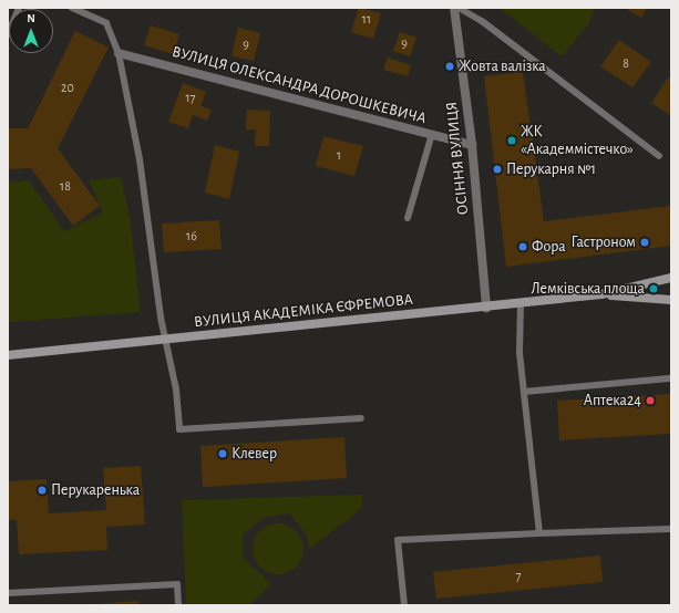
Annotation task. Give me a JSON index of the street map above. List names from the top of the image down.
{
  "streets": {
    "main road": ["ВУЛИЦЯ АКАДЕМІКА ЄФРЕМОВА"],
    "street": ["ВУЛИЦЯ ОЛЕКСАНДРА ДОРОШКЕВИЧА", "ОСІННЯ ВУЛИЦЯ"]
  },
  "crossings": [
    ["ВУЛИЦЯ ОЛЕКСАНДРА ДОРОШКЕВИЧА", "ОСІННЯ ВУЛИЦЯ"],
    ["ОСІННЯ ВУЛИЦЯ", "ВУЛИЦЯ АКАДЕМІКА ЄФРЕМОВА"]
  ],
  "places": [
    "Жовта валізка",
    "ЖК «Академмістечко»",
    "Перукарня №1",
    "Гастроном",
    "Фора",
    "Лемківська площа",
    "Аптека24",
    "Клевер",
    "Перукаренька"
  ],
  "house_numbers": [
    "11",
    "9",
    "9",
    "8",
    "20",
    "17",
    "1",
    "18",
    "16",
    "7"
  ],
  "north": "top"
}
